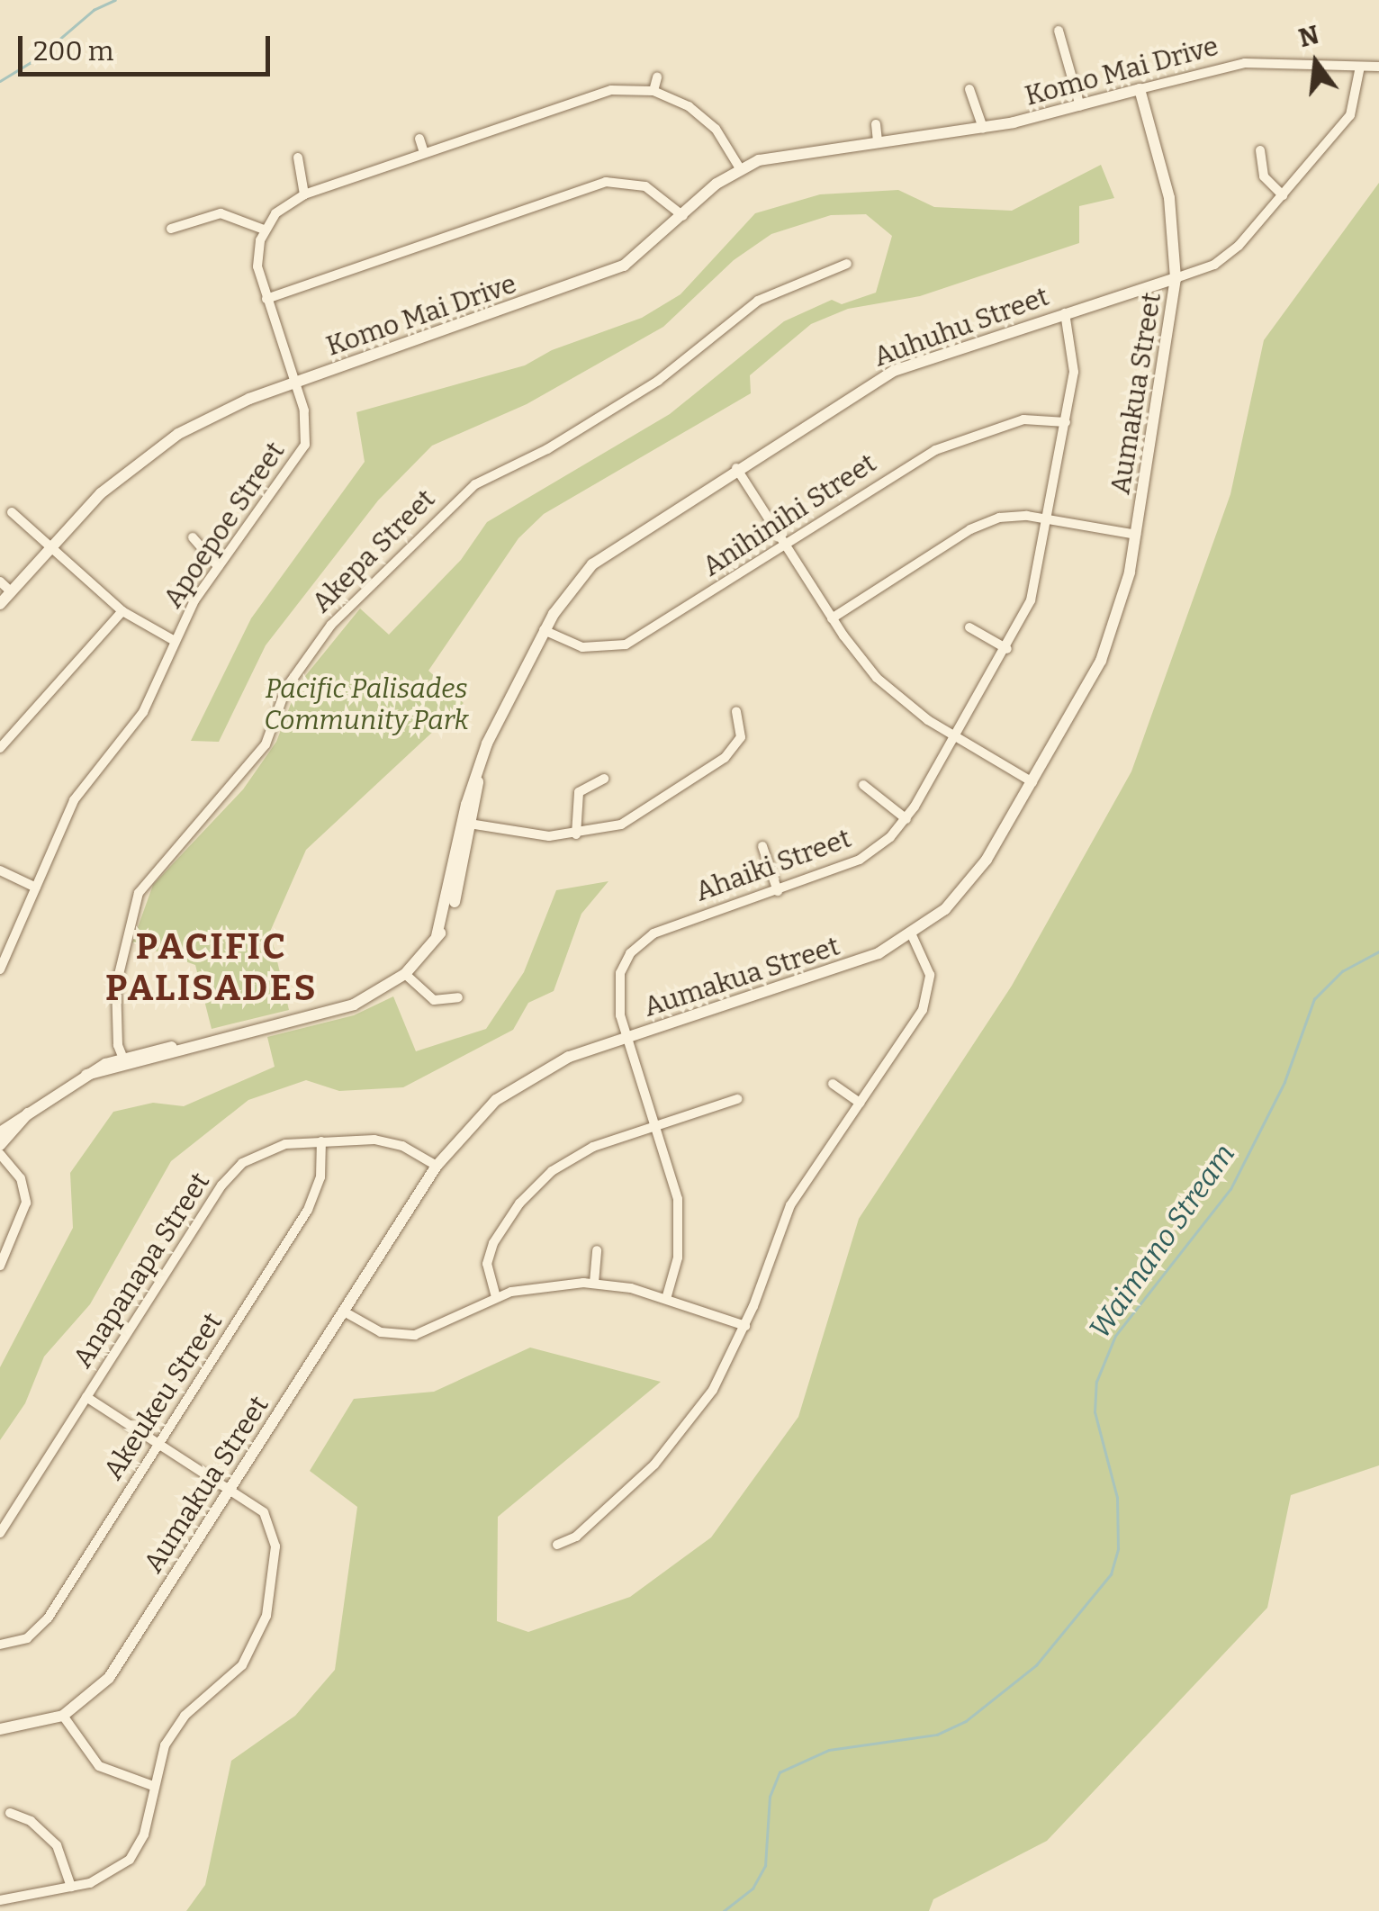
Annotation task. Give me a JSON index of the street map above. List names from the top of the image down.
{
  "streets": {
    "street": [
      "Komo Mai Drive",
      "Auhuhu Street",
      "Aumakua Street",
      "Anihinihi Street",
      "Apoepoe Street",
      "Akepa Street",
      "Ahaiki Street",
      "Anapanapa Street",
      "Akeukeu Street"
    ]
  },
  "crossings": [
    ["Komo Mai Drive", "Auhuhu Street"],
    ["Komo Mai Drive", "Aumakua Street"],
    ["Komo Mai Drive", "Apoepoe Street"],
    ["Auhuhu Street", "Aumakua Street"],
    ["Auhuhu Street", "Anihinihi Street"],
    ["Auhuhu Street", "Akepa Street"],
    ["Auhuhu Street", "Ahaiki Street"],
    ["Aumakua Street", "Ahaiki Street"],
    ["Aumakua Street", "Anapanapa Street"],
    ["Anihinihi Street", "Ahaiki Street"],
    ["Anapanapa Street", "Akeukeu Street"]
  ],
  "districts": ["PACIFIC PALISADES"],
  "water": ["Waimano Stream"],
  "parks": ["Pacific Palisades Community Park"],
  "scale_bar": "200 m",
  "north": "top"
}
